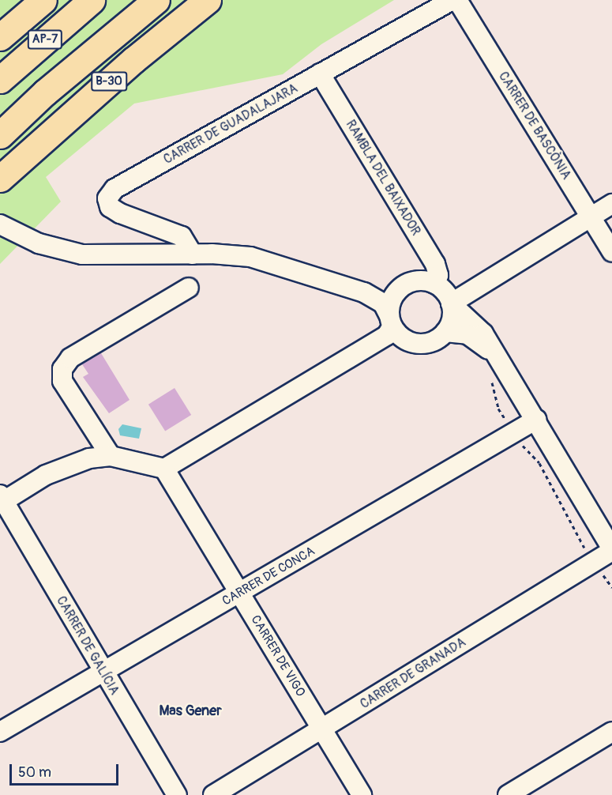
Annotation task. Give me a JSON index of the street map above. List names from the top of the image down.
{
  "streets": {
    "highway": ["AP-7", "B-30"],
    "street": [
      "CARRER DE GUADALAJARA",
      "CARRER DE BASCÒNIA",
      "RAMBLA DEL BAIXADOR",
      "CARRER DE CONCA",
      "CARRER DE GALÍCIA",
      "CARRER DE VIGO",
      "CARRER DE GRANADA"
    ]
  },
  "crossings": [
    ["CARRER DE GUADALAJARA", "RAMBLA DEL BAIXADOR"],
    ["CARRER DE CONCA", "CARRER DE GALÍCIA"],
    ["CARRER DE CONCA", "CARRER DE VIGO"],
    ["CARRER DE VIGO", "CARRER DE GRANADA"]
  ],
  "districts": ["Mas Gener"],
  "scale_bar": "50 m"
}
